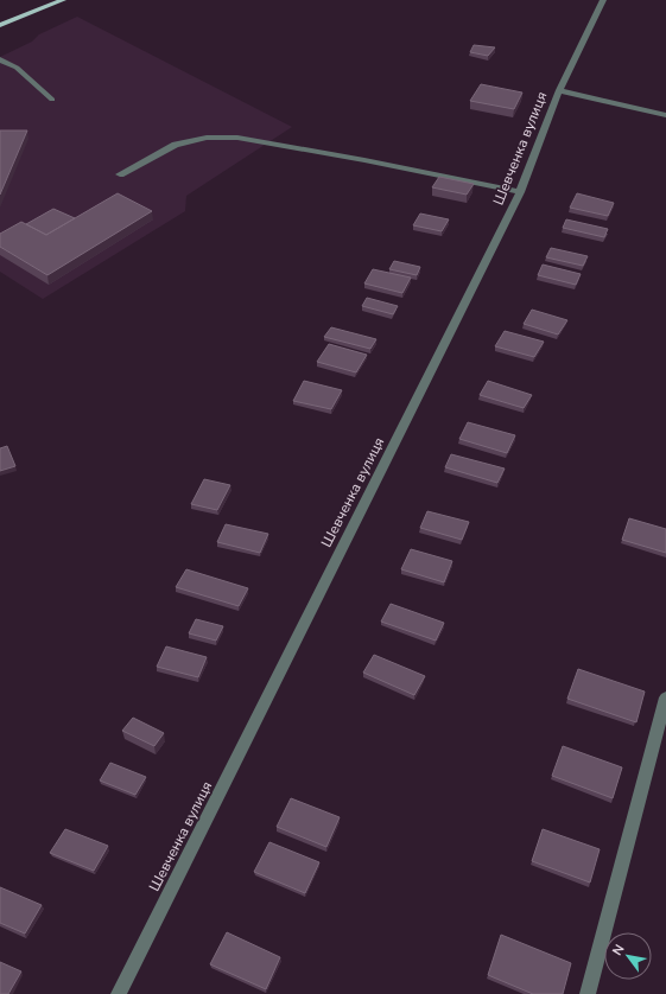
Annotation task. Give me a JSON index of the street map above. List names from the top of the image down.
{
  "streets": {
    "street": ["Шевченка вулиця"]
  },
  "north": "top left"
}
